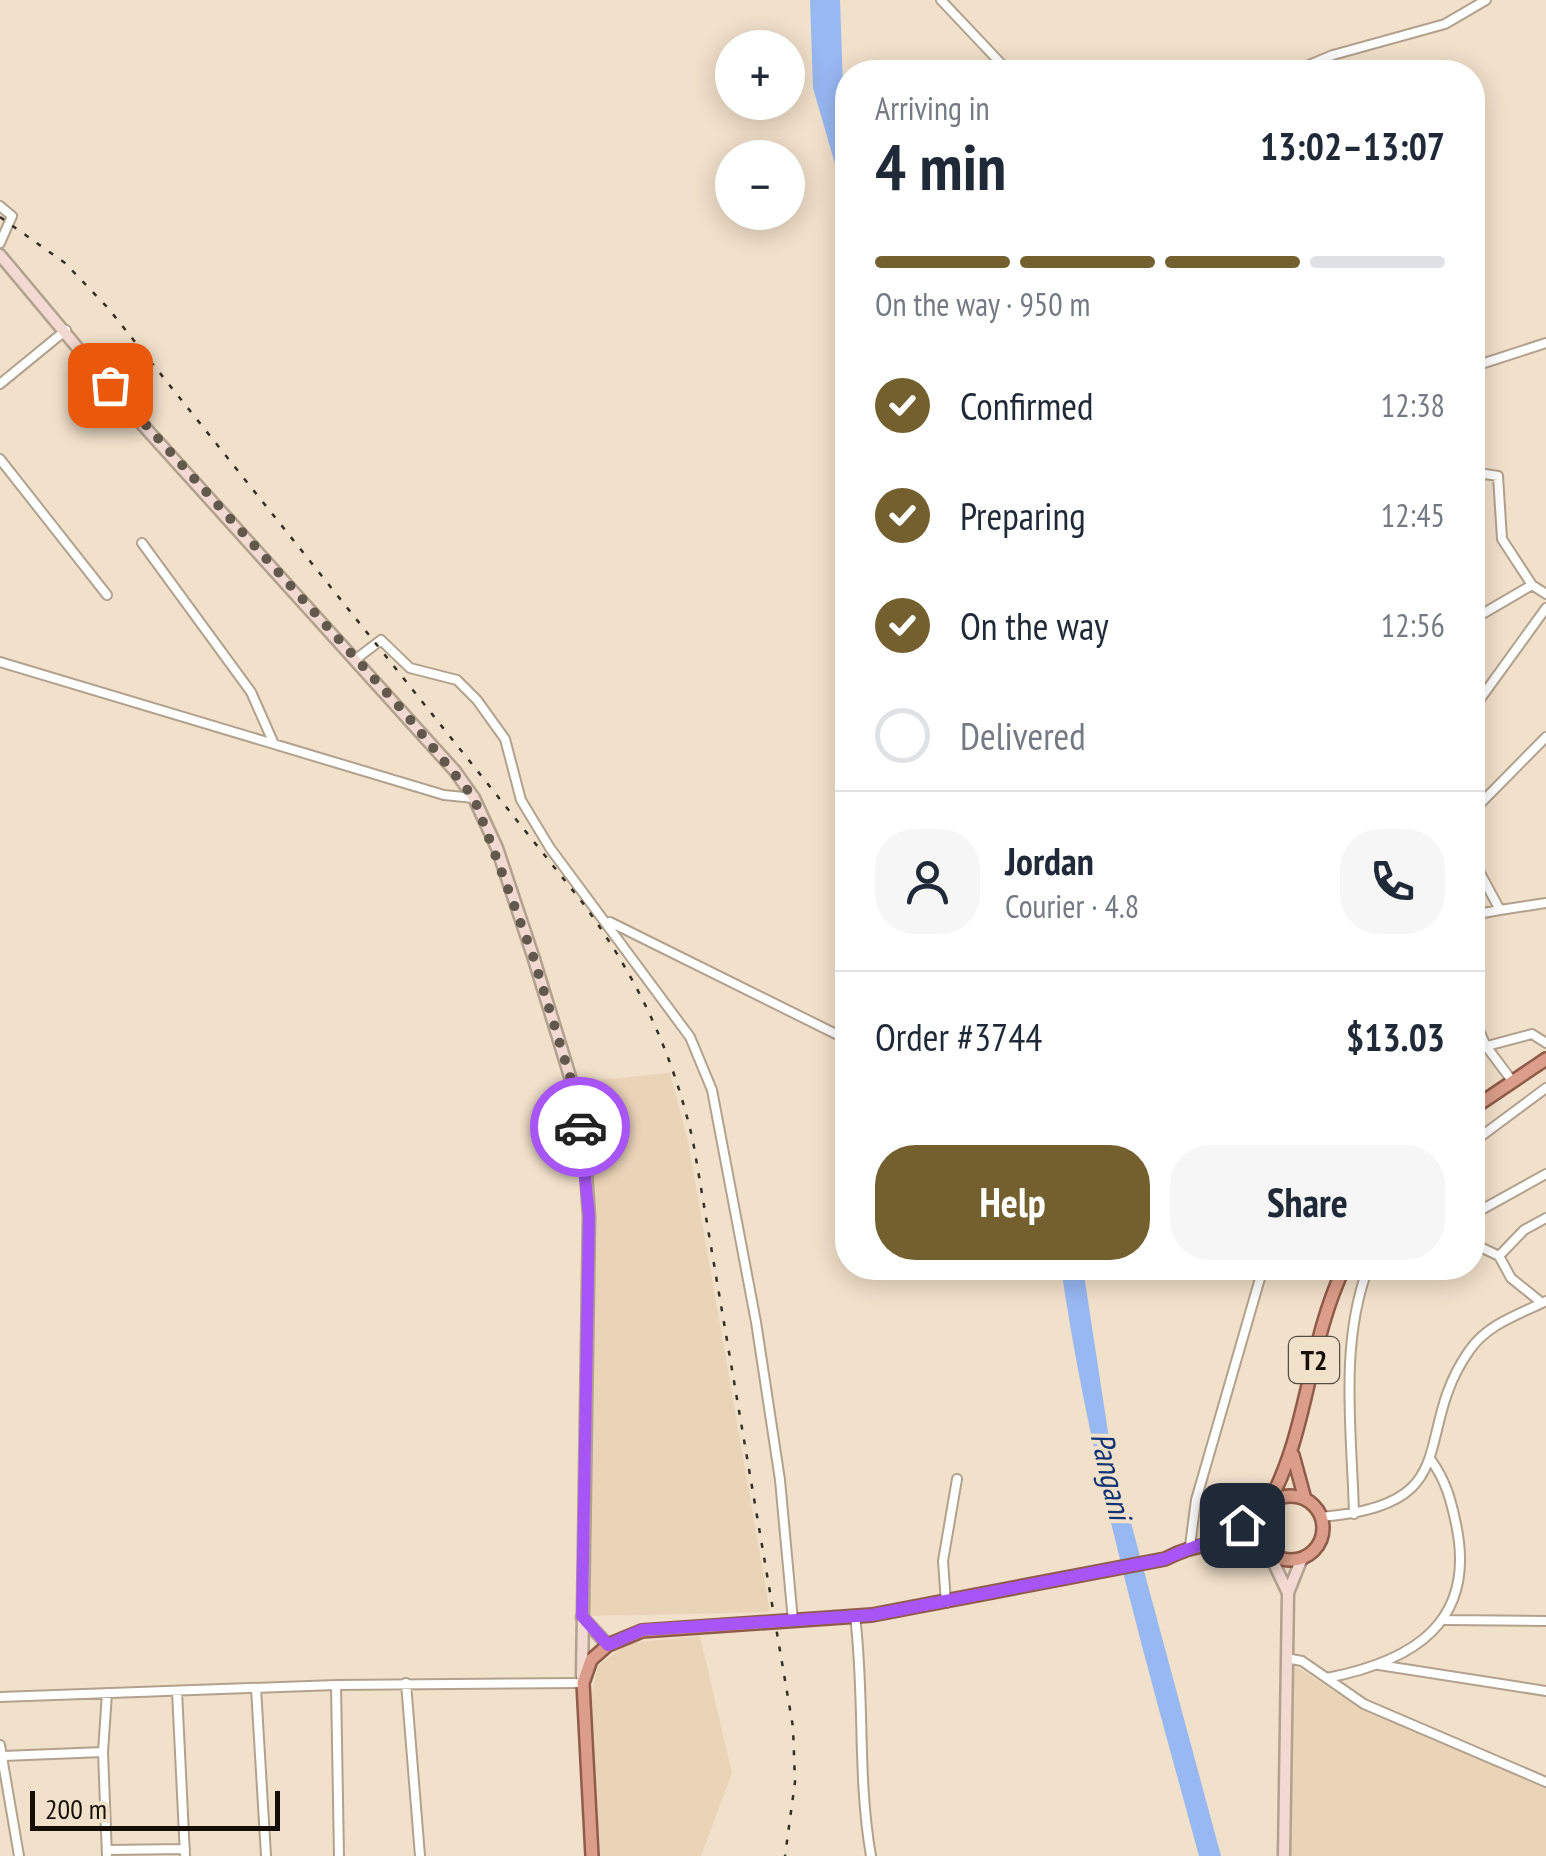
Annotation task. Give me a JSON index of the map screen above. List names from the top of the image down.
{
  "streets": {
    "highway": ["T2"]
  },
  "water": ["Pangani"],
  "scale_bar": "200 m",
  "page": {
    "map_buttons": ["+", "−"],
    "heading": ["4 min", "Arriving in", "13:02–13:07"],
    "panel": [
      "Jordan",
      "Courier · 4.8",
      "Order #3744",
      "$13.03"
    ],
    "bar": "On the way · 950 m",
    "list": [
      ["Confirmed", "12:38"],
      ["Preparing", "12:45"],
      ["On the way", "12:56"],
      "Delivered"
    ],
    "buttons": ["Help", "Share"],
    "scale": "200 m"
  }
}
